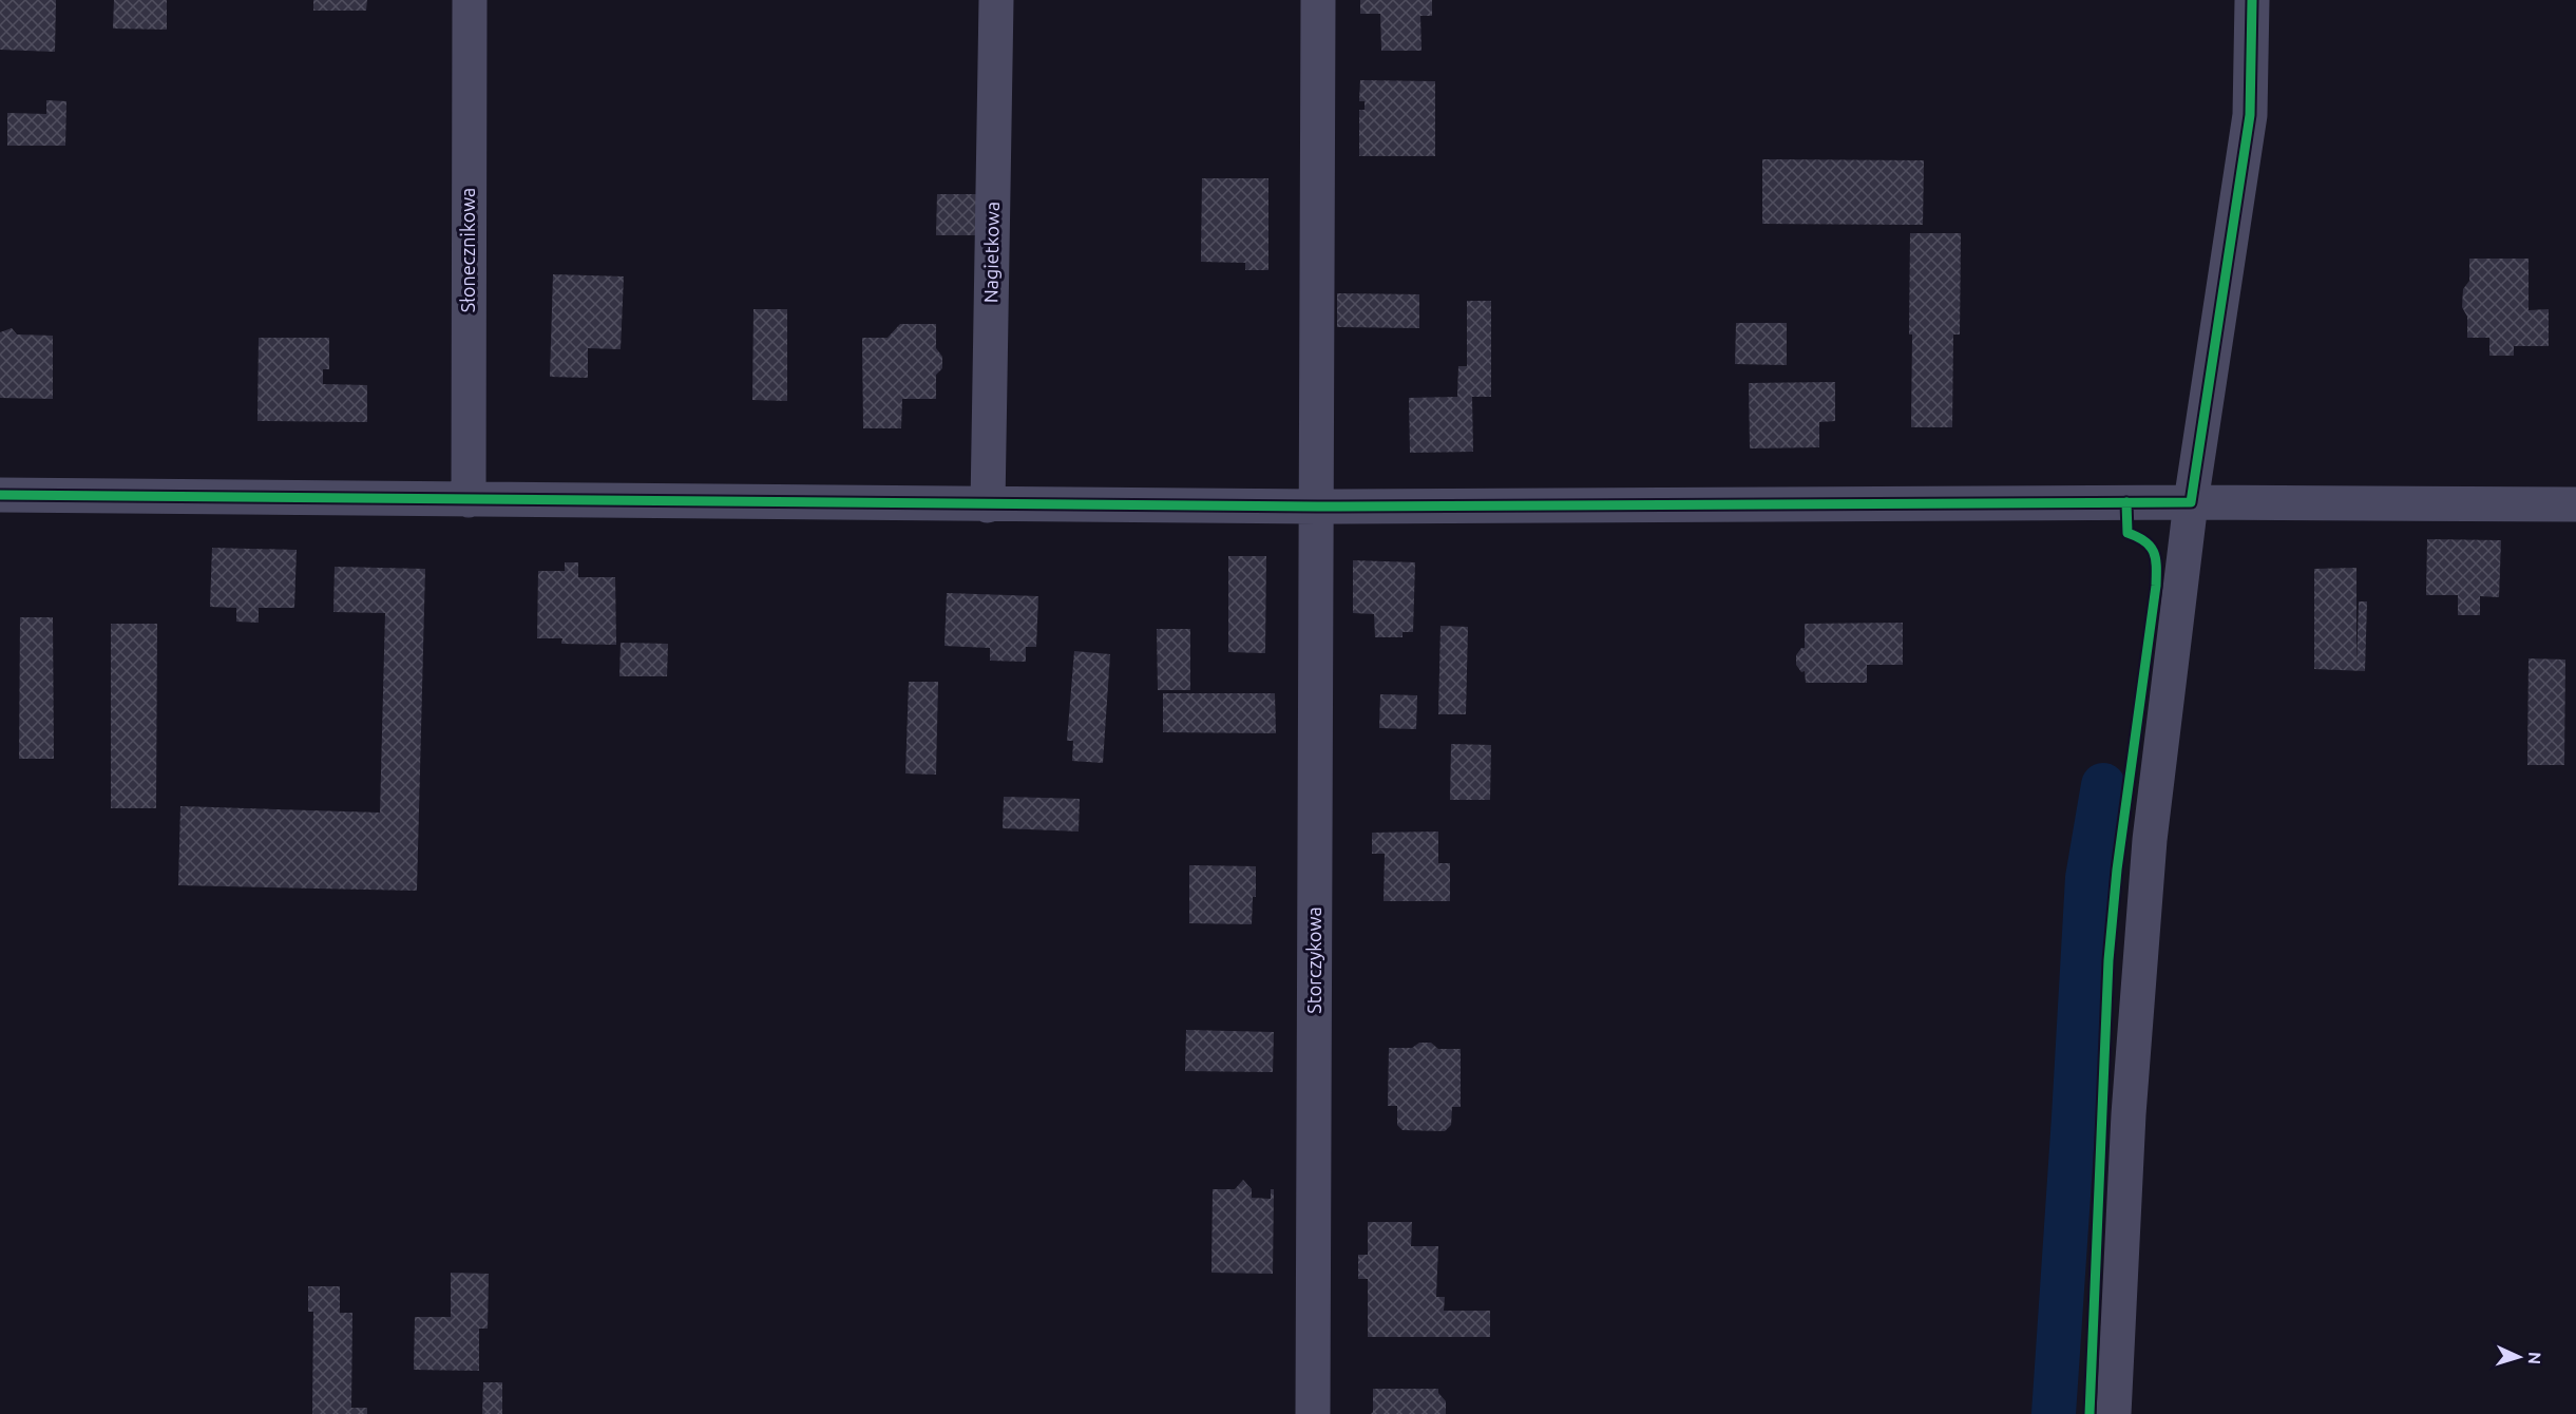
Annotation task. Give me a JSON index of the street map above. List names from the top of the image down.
{
  "streets": {
    "street": ["Słonecznikowa", "Nagietkowa", "Storczykowa"]
  },
  "north": "right"
}
